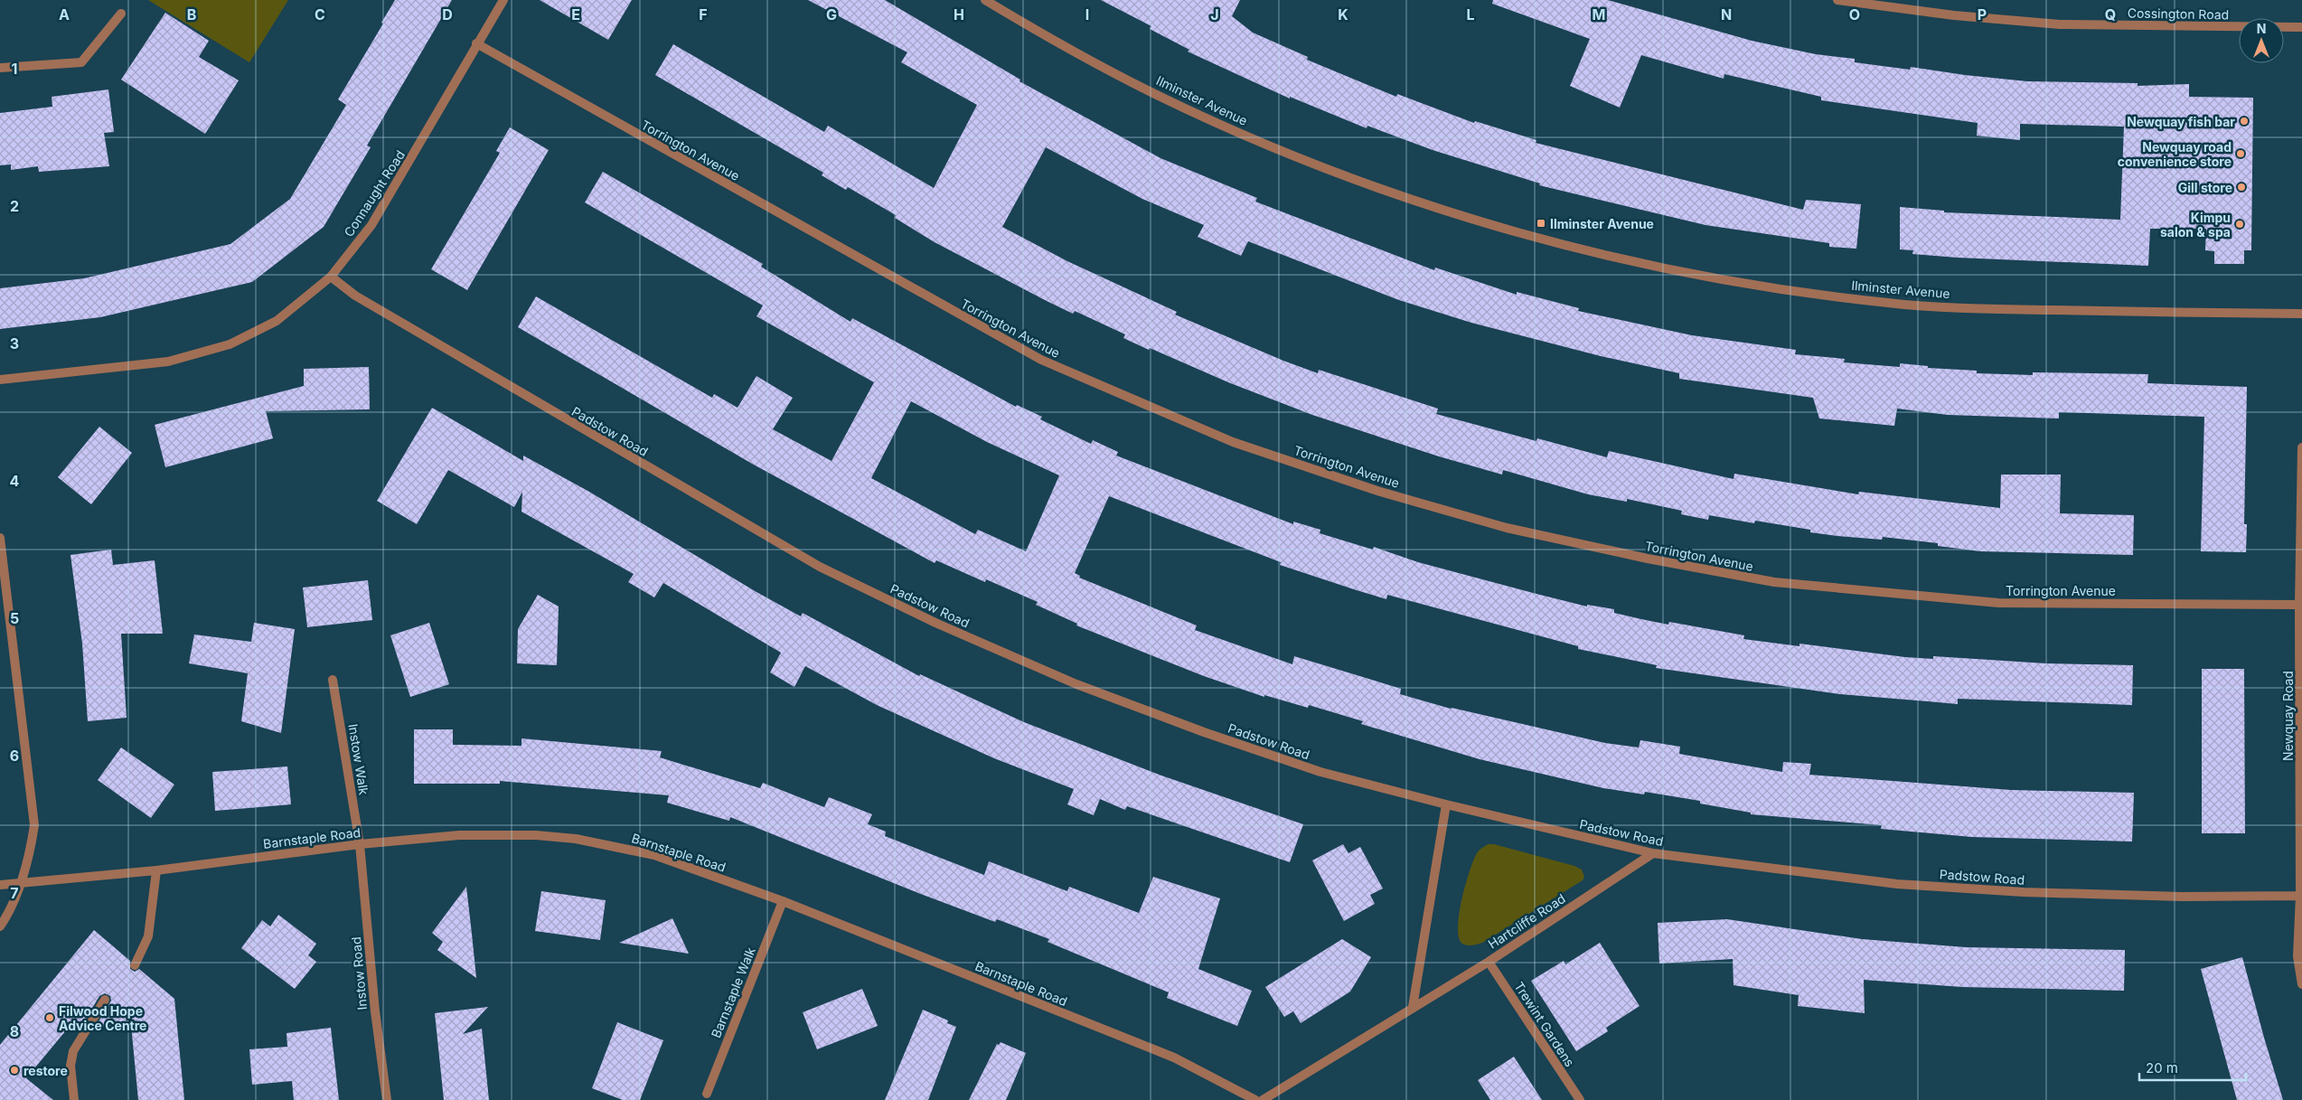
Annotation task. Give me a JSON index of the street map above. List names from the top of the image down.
{
  "streets": {
    "street": [
      "Cossington Road",
      "Ilminster Avenue",
      "Torrington Avenue",
      "Connaught Road",
      "Padstow Road",
      "Newquay Road",
      "Instow Walk",
      "Barnstaple Road",
      "Hartcliffe Road",
      "Instow Road",
      "Barnstaple Walk",
      "Trewint Gardens"
    ]
  },
  "crossings": [
    ["Torrington Avenue", "Connaught Road"],
    ["Torrington Avenue", "Newquay Road"],
    ["Connaught Road", "Padstow Road"],
    ["Padstow Road", "Newquay Road"],
    ["Padstow Road", "Hartcliffe Road"],
    ["Instow Walk", "Barnstaple Road"],
    ["Instow Walk", "Instow Road"],
    ["Barnstaple Road", "Instow Road"],
    ["Barnstaple Road", "Barnstaple Walk"],
    ["Hartcliffe Road", "Trewint Gardens"]
  ],
  "places": {
    "other": [
      "Newquay fish bar",
      "Newquay road convenience store",
      "Gill store",
      "Kimpu salon & spa",
      "Filwood Hope Advice Centre",
      "restore"
    ],
    "transit": ["Ilminster Avenue"]
  },
  "scale_bar": "20 m",
  "north": "top",
  "grid": {
    "columns": [
      "A",
      "B",
      "C",
      "D",
      "E",
      "F",
      "G",
      "H",
      "I",
      "J",
      "K",
      "L",
      "M",
      "N",
      "O",
      "P",
      "Q"
    ],
    "rows": [
      "1",
      "2",
      "3",
      "4",
      "5",
      "6",
      "7",
      "8"
    ]
  }
}
